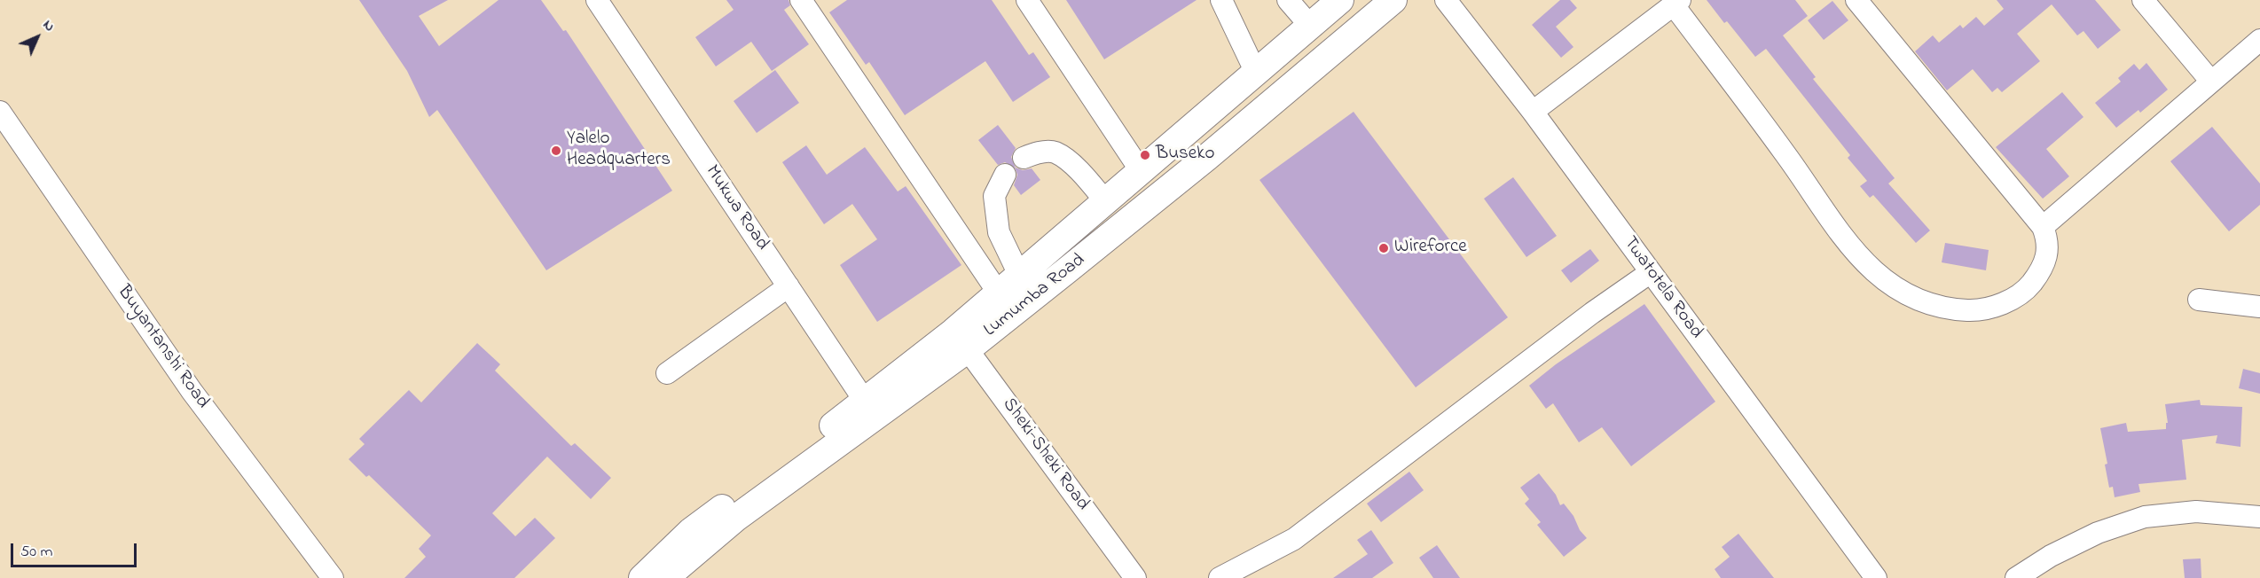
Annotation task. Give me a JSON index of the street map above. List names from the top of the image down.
{
  "streets": {
    "main road": ["Lumumba Road"],
    "street": [
      "Mukwa Road",
      "Twatotela Road",
      "Buyantanshi Road",
      "Sheki-Sheki Road"
    ]
  },
  "crossings": [
    ["Mukwa Road", "Lumumba Road"],
    ["Lumumba Road", "Sheki-Sheki Road"]
  ],
  "places": ["Yalelo Headquarters", "Buseko", "Wireforce"],
  "scale_bar": "50 m",
  "north": "top right"
}
